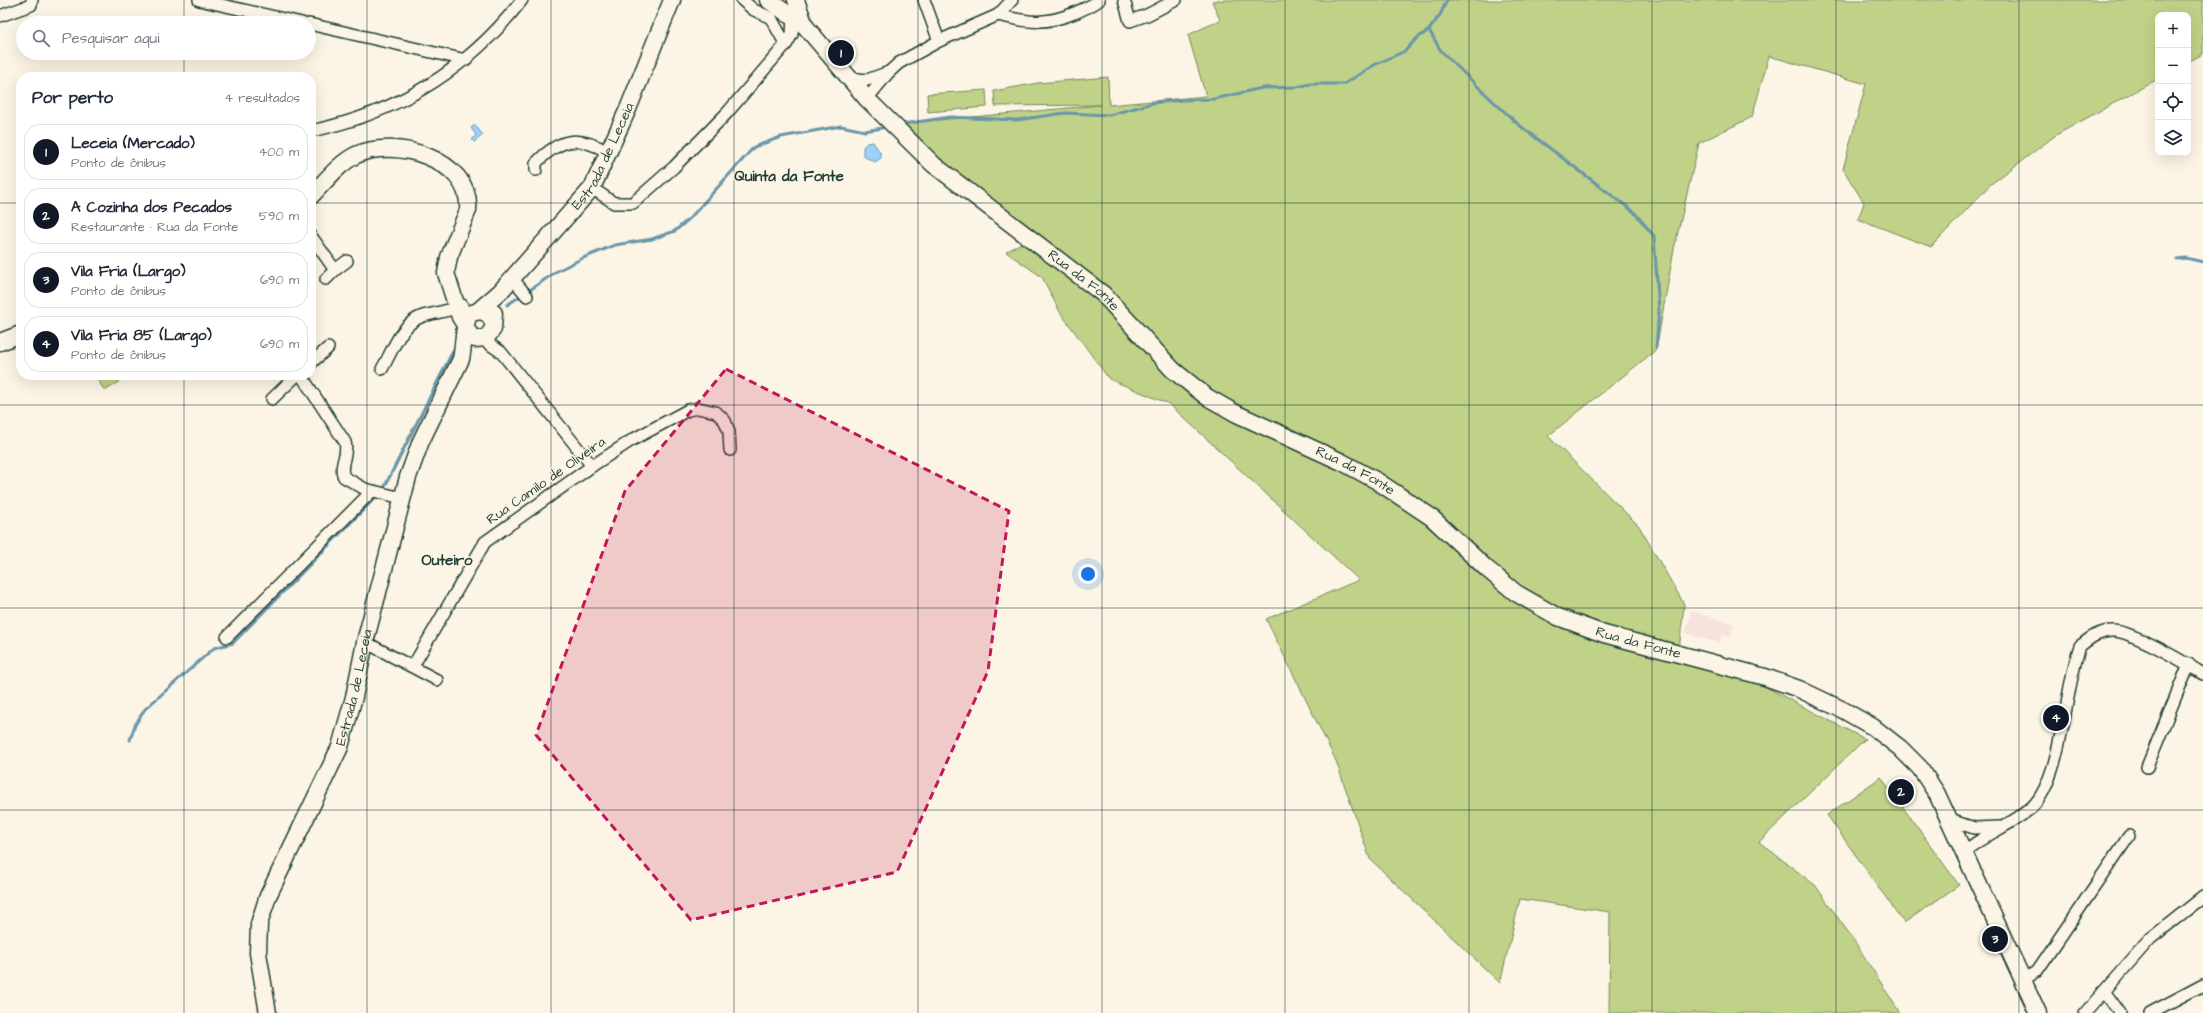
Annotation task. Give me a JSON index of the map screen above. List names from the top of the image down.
{
  "streets": {
    "main road": ["Estrada de Leceia", "Rua da Fonte"],
    "street": ["Rua Camilo de Oliveira"]
  },
  "districts": ["Quinta da Fonte", "Outeiro"],
  "page": {
    "map_buttons": ["+", "−"],
    "search": "Pesquisar aqui",
    "pins": [
      "1",
      "4",
      "2",
      "3"
    ],
    "heading": ["Por perto", "4 resultados"],
    "list": [
      {
        "mark": "1",
        "name": "Leceia (Mercado)",
        "note": "Ponto de ônibus",
        "value": "400 m"
      },
      {
        "mark": "2",
        "name": "A Cozinha dos Pecados",
        "note": "Restaurante · Rua da Fonte",
        "value": "590 m"
      },
      {
        "mark": "3",
        "name": "Vila Fria (Largo)",
        "note": "Ponto de ônibus",
        "value": "690 m"
      },
      {
        "mark": "4",
        "name": "Vila Fria 85 (Largo)",
        "note": "Ponto de ônibus",
        "value": "690 m"
      }
    ]
  }
}
